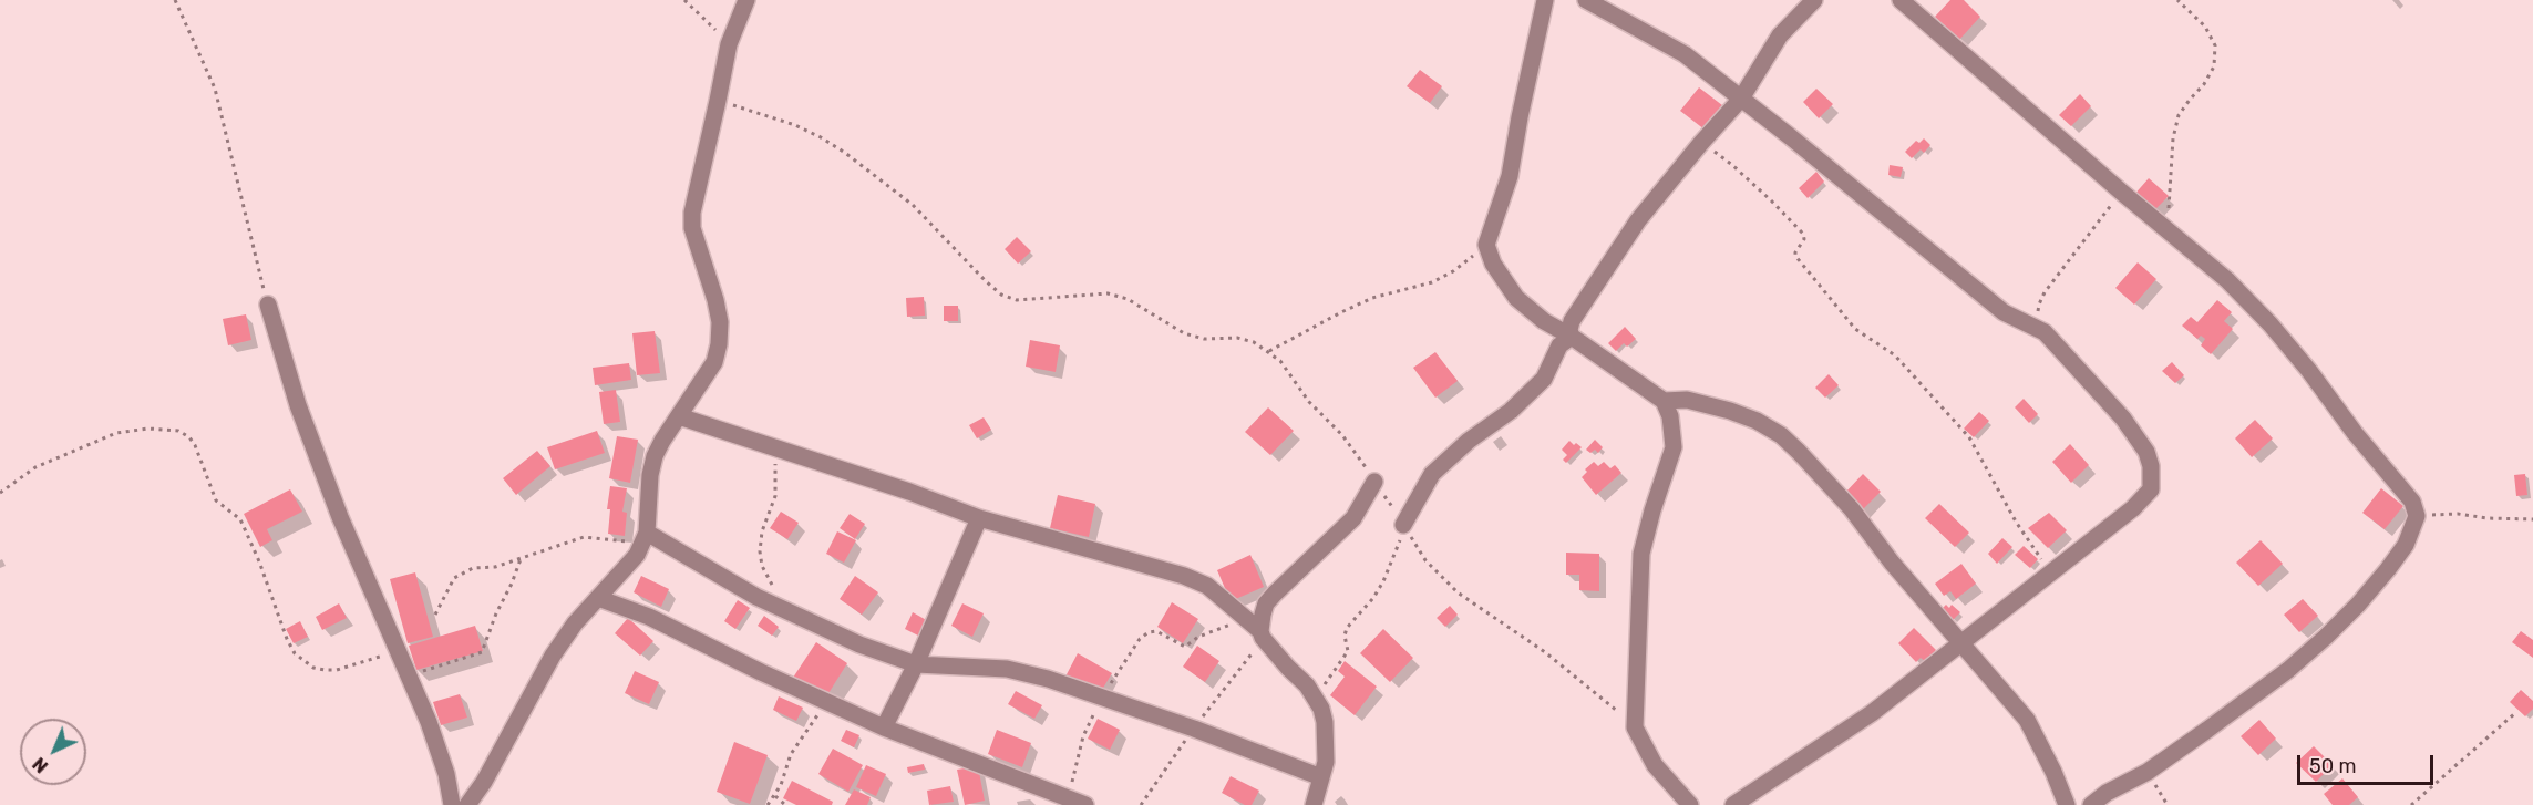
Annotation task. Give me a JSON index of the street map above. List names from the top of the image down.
{
  "scale_bar": "50 m",
  "north": "bottom left"
}
